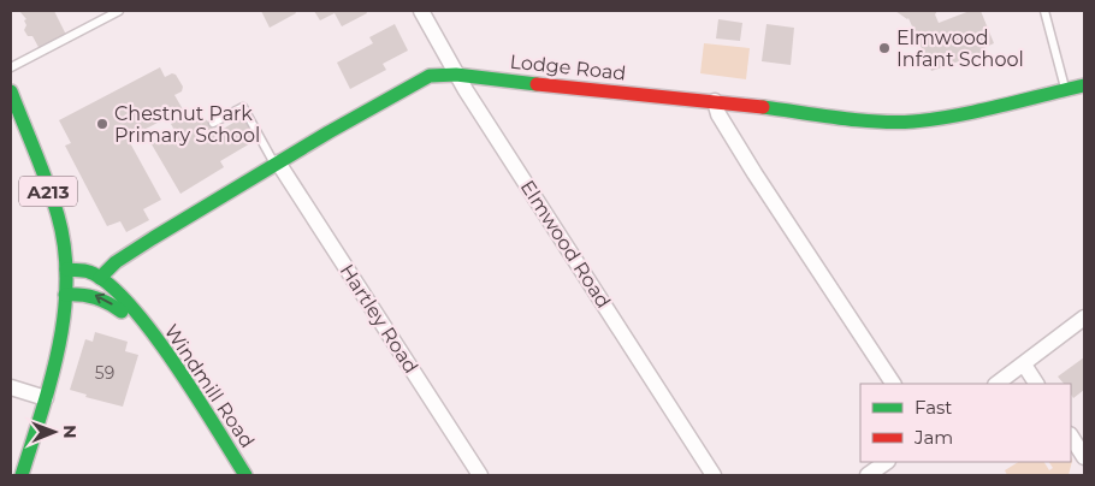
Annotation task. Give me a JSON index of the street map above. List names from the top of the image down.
{
  "streets": {
    "street": [
      "Lodge Road",
      "A213",
      "Elmwood Road",
      "Hartley Road",
      "Windmill Road"
    ]
  },
  "crossings": [
    ["Lodge Road", "Elmwood Road"],
    ["Lodge Road", "Hartley Road"],
    ["Lodge Road", "Windmill Road"],
    ["A213", "Windmill Road"]
  ],
  "places": ["Elmwood Infant School", "Chestnut Park Primary School"],
  "house_numbers": ["59"],
  "legend": ["Fast", "Jam"],
  "north": "right"
}
